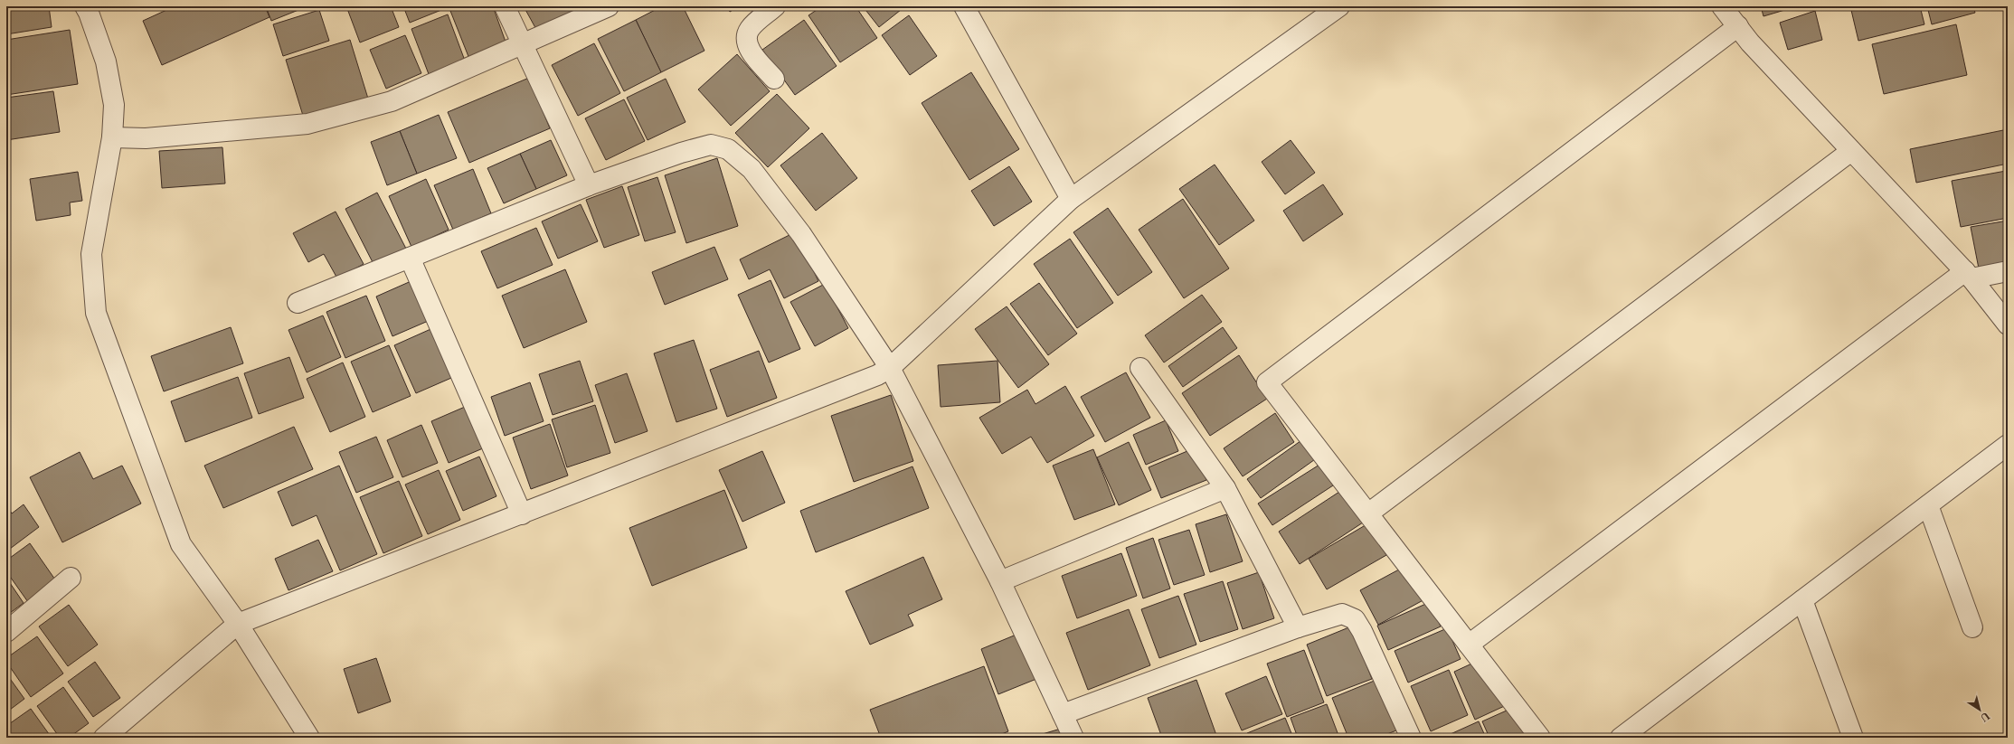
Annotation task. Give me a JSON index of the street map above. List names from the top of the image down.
{
  "north": "bottom right"
}
